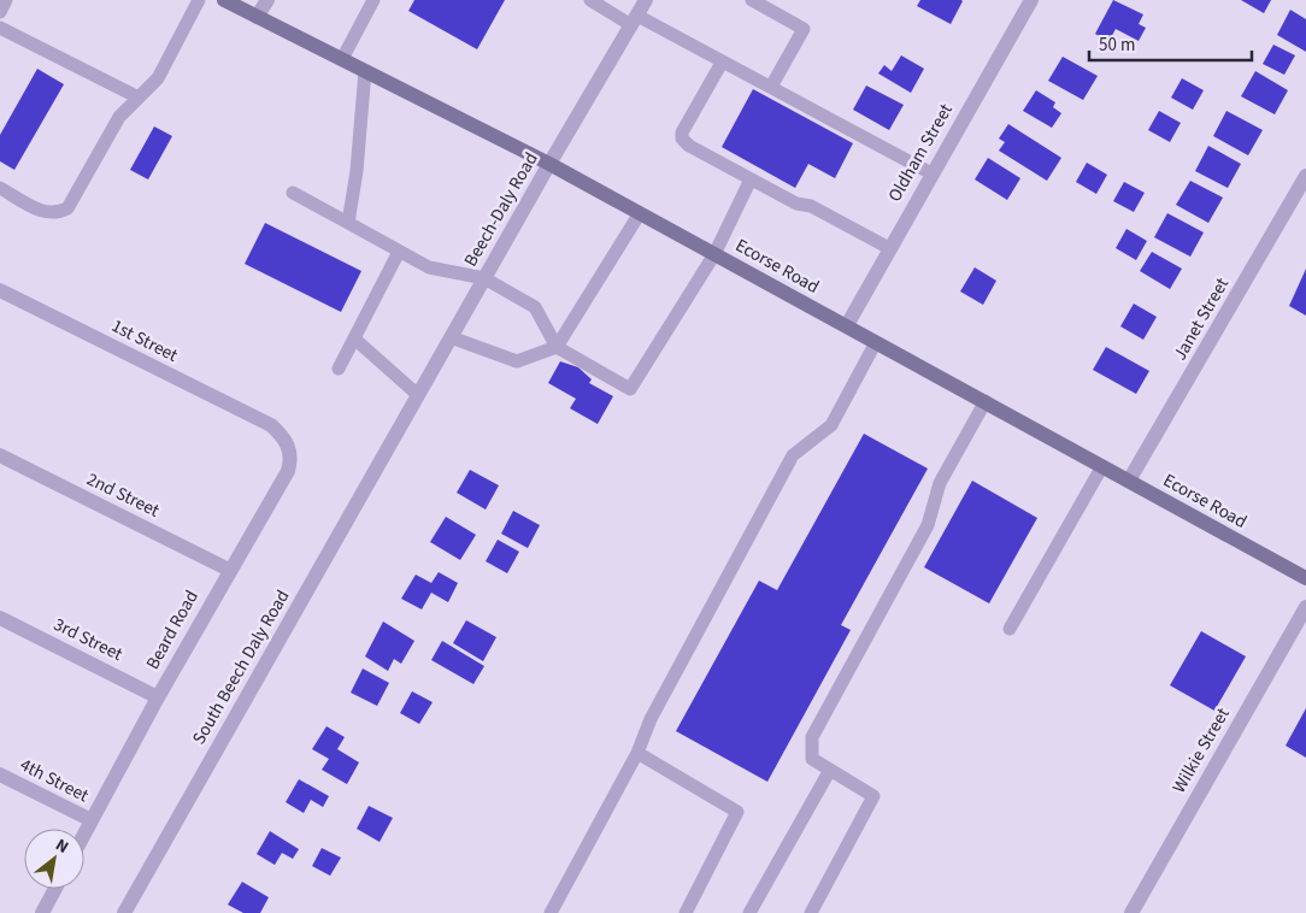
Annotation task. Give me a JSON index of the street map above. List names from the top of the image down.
{
  "streets": {
    "main road": ["Ecorse Road"],
    "street": [
      "Oldham Street",
      "Beech-Daly Road",
      "Janet Street",
      "1st Street",
      "2nd Street",
      "Beard Road",
      "3rd Street",
      "South Beech Daly Road",
      "Wilkie Street",
      "4th Street"
    ]
  },
  "crossings": [
    ["Oldham Street", "Ecorse Road"],
    ["Beech-Daly Road", "Ecorse Road"],
    ["Beech-Daly Road", "South Beech Daly Road"],
    ["Ecorse Road", "Janet Street"],
    ["1st Street", "Beard Road"],
    ["2nd Street", "Beard Road"],
    ["Beard Road", "3rd Street"],
    ["Beard Road", "4th Street"]
  ],
  "scale_bar": "50 m",
  "north": "top right"
}
